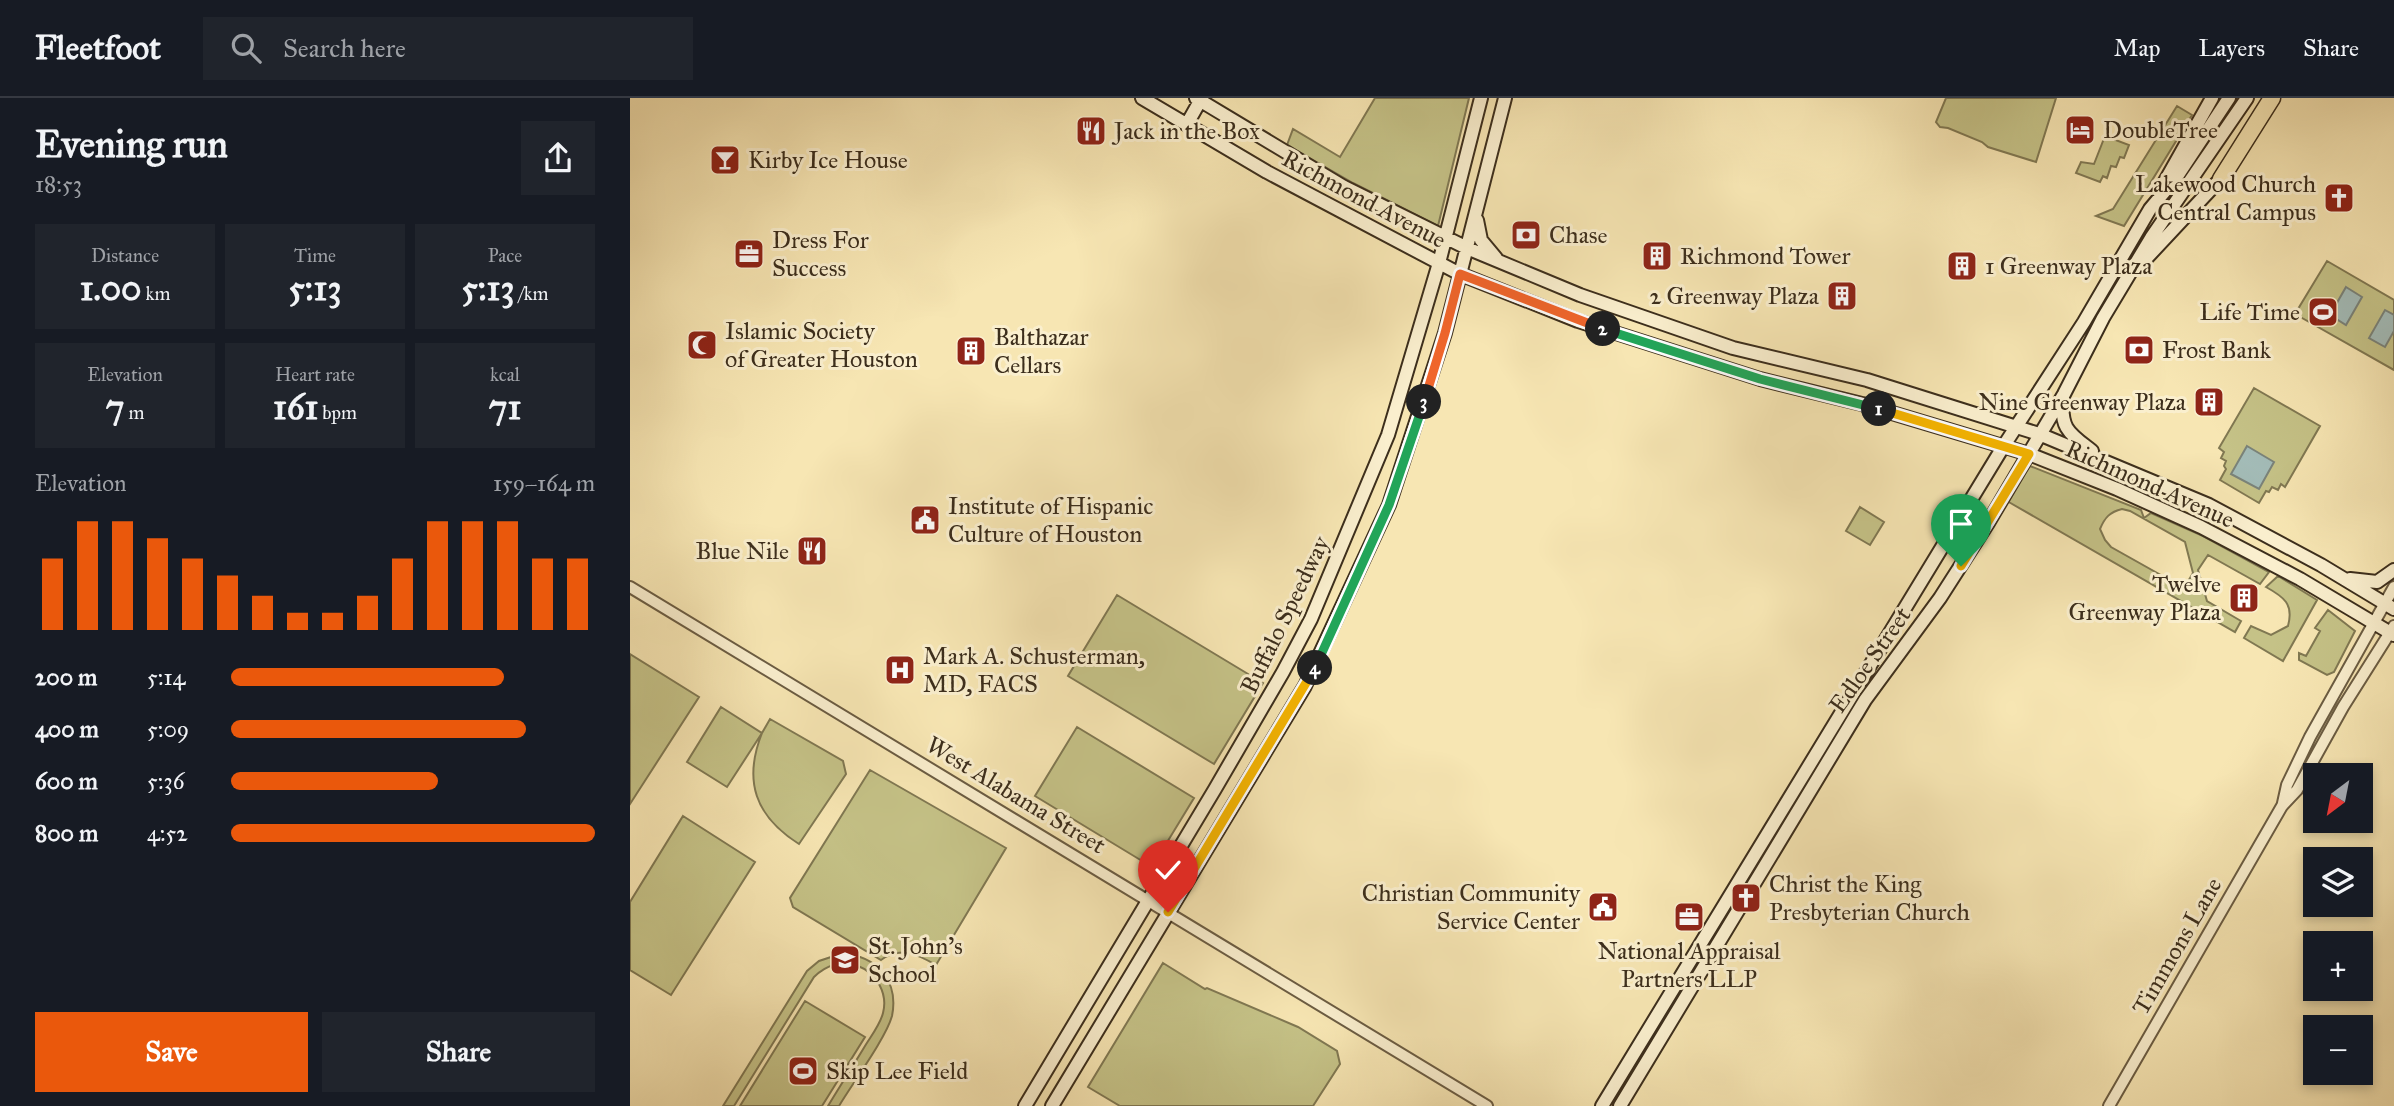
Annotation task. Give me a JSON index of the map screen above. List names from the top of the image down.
{
  "streets": {
    "main road": ["Richmond Avenue", "Buffalo Speedway", "Edloe Street"],
    "street": ["West Alabama Street", "Timmons Lane"]
  },
  "crossings": [
    ["Richmond Avenue", "Buffalo Speedway"],
    ["Richmond Avenue", "Edloe Street"],
    ["Richmond Avenue", "Timmons Lane"],
    ["Buffalo Speedway", "West Alabama Street"]
  ],
  "places": {
    "hotel": ["DoubleTree"],
    "restaurant": ["Jack in the Box", "Blue Nile"],
    "bar": ["Kirby Ice House"],
    "church": ["Lakewood Church Central Campus", "Christ the King Presbyterian Church"],
    "bank": ["Chase", "Frost Bank"],
    "office": ["Dress For Success", "National Appraisal Partners LLP"],
    "building": [
      "Richmond Tower",
      "1 Greenway Plaza",
      "2 Greenway Plaza",
      "Balthazar Cellars",
      "Nine Greenway Plaza",
      "Twelve Greenway Plaza"
    ],
    "sports": ["Life Time", "Skip Lee Field"],
    "mosque": ["Islamic Society of Greater Houston"],
    "public building": ["Institute of Hispanic Culture of Houston", "Christian Community Service Center"],
    "hospital": ["Mark A. Schusterman, MD, FACS"],
    "school or university": ["St. John's School"]
  },
  "north": "bottom left",
  "page": {
    "header": "Fleetfoot",
    "search": "Search here",
    "nav": ["Map", "Layers", "Share"],
    "heading": ["Evening run", "18:53"],
    "stats": [
      ["Distance", "1.00 km"],
      ["Time", "5:13"],
      ["Pace", "5:13 /km"],
      ["Elevation", "7 m"],
      ["Heart rate", "161 bpm"],
      ["kcal", "71"]
    ],
    "pins": [
      "2",
      "3",
      "1",
      "4"
    ],
    "chart": ["Elevation", "159–164 m"],
    "list": [
      {
        "name": "200 m",
        "note": "5:14"
      },
      {
        "name": "400 m",
        "note": "5:09"
      },
      {
        "name": "600 m",
        "note": "5:36"
      },
      {
        "name": "800 m",
        "note": "4:52"
      }
    ],
    "map_buttons": ["+", "−"],
    "buttons": ["Save", "Share"]
  }
}
